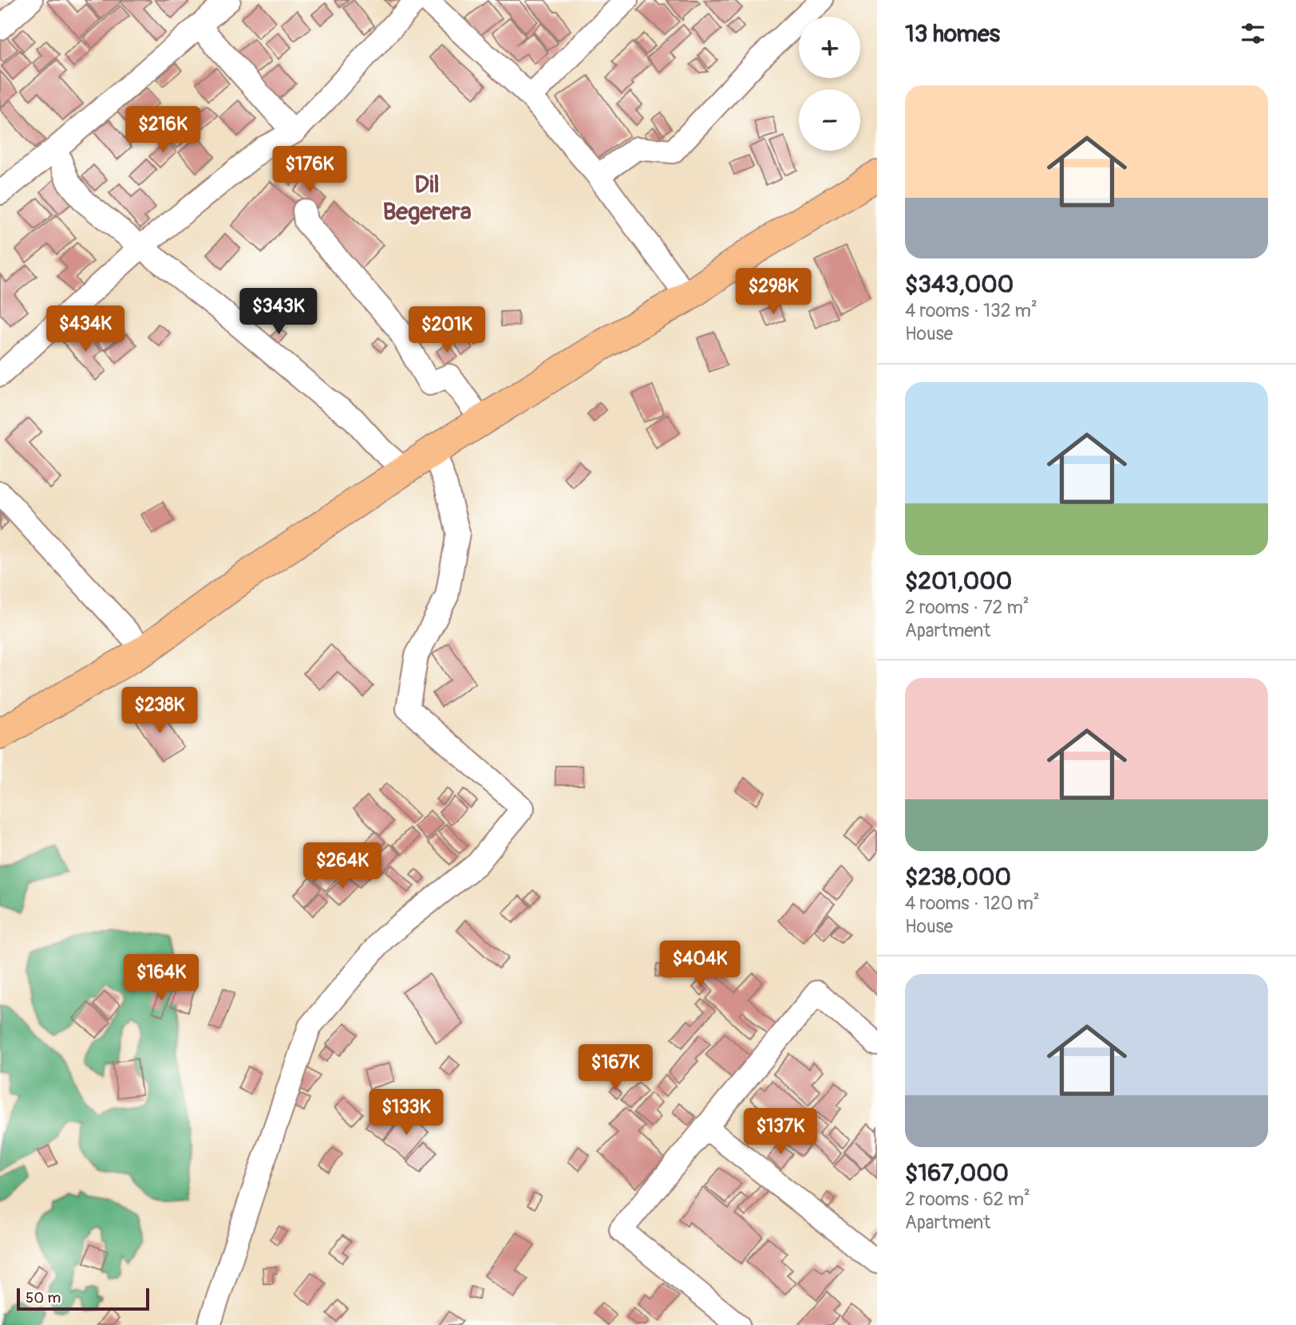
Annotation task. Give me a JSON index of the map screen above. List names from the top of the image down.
{
  "districts": ["Dil Begerera"],
  "scale_bar": "50 m",
  "page": {
    "heading": "13 homes",
    "map_buttons": ["+", "−"],
    "list": [
      {
        "name": "$343,000",
        "note": "4 rooms · 132 m² · House"
      },
      {
        "name": "$201,000",
        "note": "2 rooms · 72 m² · Apartment"
      },
      {
        "name": "$238,000",
        "note": "4 rooms · 120 m² · House"
      },
      {
        "name": "$167,000",
        "note": "2 rooms · 62 m² · Apartment"
      }
    ],
    "price": [
      "$216K",
      "$176K",
      "$298K",
      "$343K",
      "$434K",
      "$201K",
      "$238K",
      "$264K",
      "$404K",
      "$164K",
      "$167K",
      "$133K",
      "$137K"
    ],
    "scale": "50 m"
  }
}
